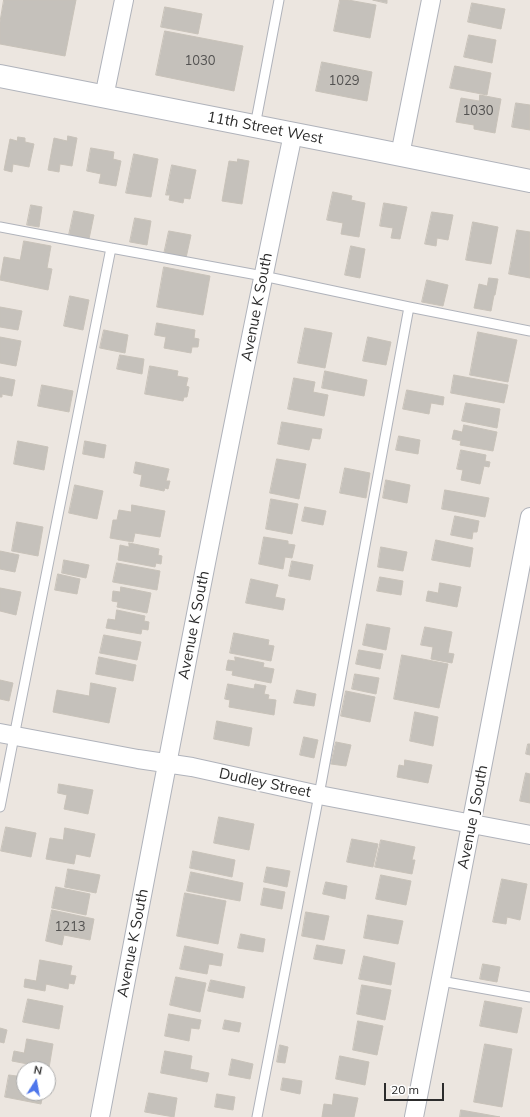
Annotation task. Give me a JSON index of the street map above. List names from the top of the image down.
{
  "streets": {
    "street": [
      "11th Street West",
      "Avenue K South",
      "Dudley Street",
      "Avenue J South"
    ]
  },
  "crossings": [
    ["11th Street West", "Avenue K South"],
    ["Avenue K South", "Dudley Street"],
    ["Dudley Street", "Avenue J South"]
  ],
  "house_numbers": [
    "1030",
    "1029",
    "1030",
    "1213"
  ],
  "scale_bar": "20 m",
  "north": "top"
}
